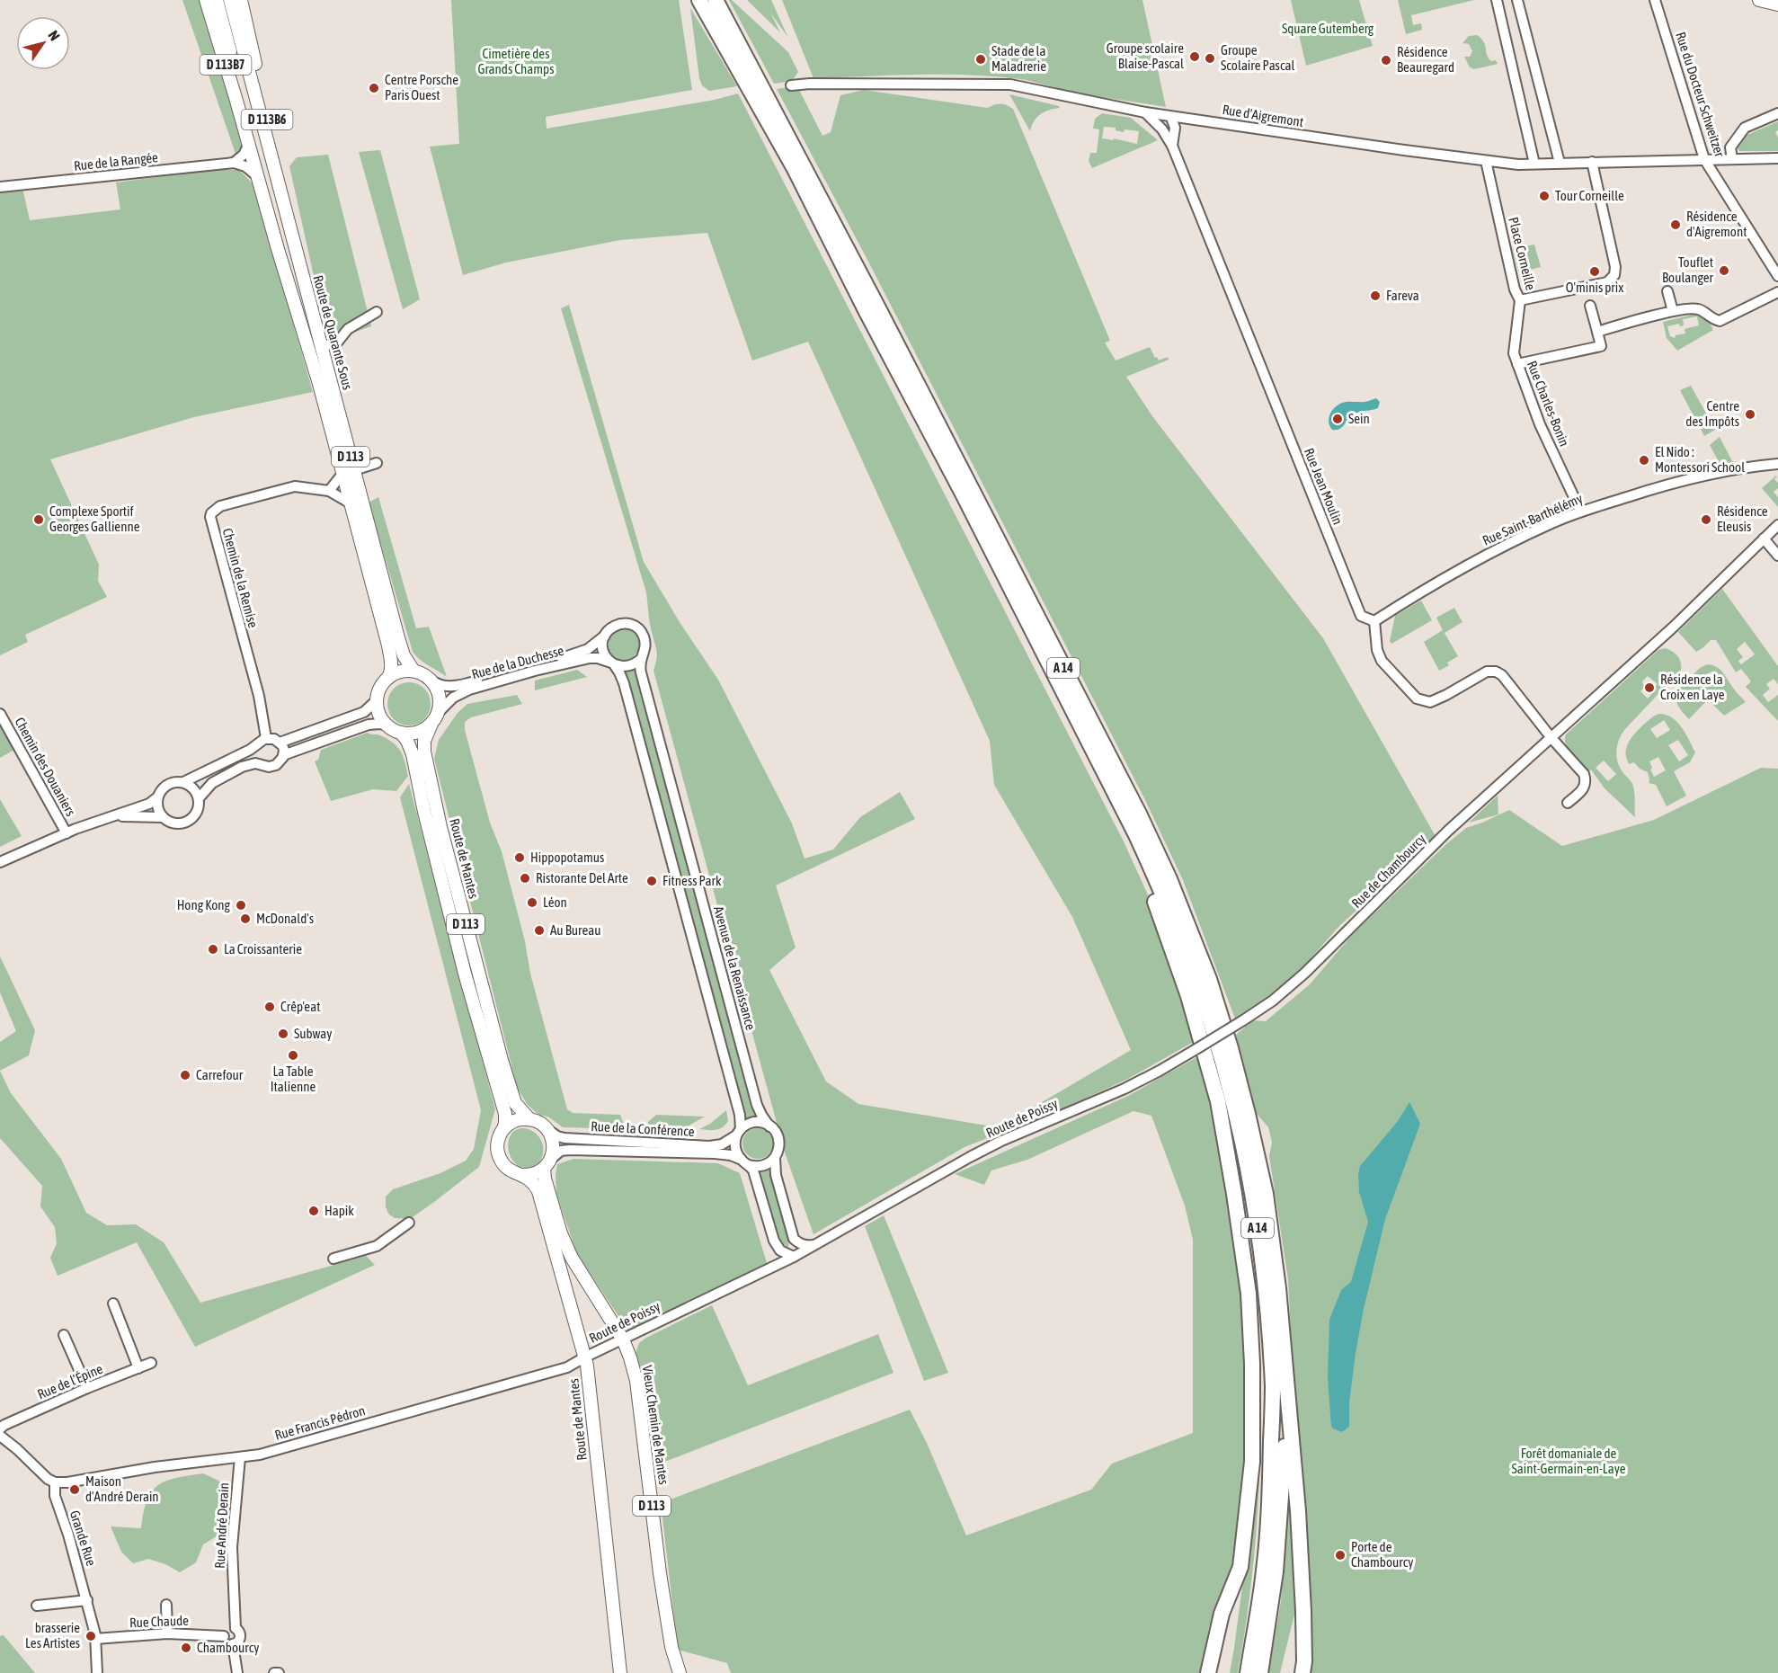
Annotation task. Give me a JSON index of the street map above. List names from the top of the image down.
{
  "streets": {
    "highway": ["A 14"],
    "main road": [
      "D 113B7",
      "D 113B6",
      "Route de Quarante Sous",
      "D 113",
      "Route de Mantes",
      "Vieux Chemin de Mantes"
    ],
    "street": [
      "Rue du Docteur Schweitzer",
      "Rue d'Aigremont",
      "Rue de la Rangée",
      "Place Corneille",
      "Rue Charles-Bonin",
      "Rue Jean Moulin",
      "Rue Saint-Barthélémy",
      "Chemin de la Remise",
      "Rue de la Duchesse",
      "Chemin des Douaniers",
      "Rue de Chambourcy",
      "Avenue de la Renaissance",
      "Route de Poissy",
      "Rue de la Conférence",
      "Rue de l’Épine",
      "Rue Francis Pédron",
      "Rue André Derain",
      "Grande Rue",
      "Rue Chaude"
    ]
  },
  "crossings": [
    ["D 113B7", "Route de Quarante Sous"],
    ["Rue du Docteur Schweitzer", "Rue d'Aigremont"],
    ["Rue d'Aigremont", "Place Corneille"],
    ["Rue d'Aigremont", "Rue Jean Moulin"],
    ["D 113B6", "Route de Quarante Sous"],
    ["Place Corneille", "Rue Charles-Bonin"],
    ["Route de Quarante Sous", "D 113"],
    ["Route de Quarante Sous", "Rue de la Duchesse"],
    ["Route de Quarante Sous", "Route de Mantes"],
    ["Rue Charles-Bonin", "Rue Saint-Barthélémy"],
    ["D 113", "Chemin de la Remise"],
    ["D 113", "Rue de la Duchesse"],
    ["D 113", "Route de Mantes"],
    ["Rue Jean Moulin", "Rue Saint-Barthélémy"],
    ["Rue de la Duchesse", "Route de Mantes"],
    ["Rue de la Duchesse", "Avenue de la Renaissance"],
    ["Route de Mantes", "Route de Poissy"],
    ["Route de Mantes", "Rue de la Conférence"],
    ["Route de Mantes", "Rue Francis Pédron"],
    ["Route de Mantes", "Vieux Chemin de Mantes"],
    ["Rue de Chambourcy", "Route de Poissy"],
    ["Avenue de la Renaissance", "Rue de la Conférence"],
    ["Route de Poissy", "Rue Francis Pédron"],
    ["Route de Poissy", "Vieux Chemin de Mantes"],
    ["Rue de la Conférence", "Vieux Chemin de Mantes"],
    ["Rue Francis Pédron", "Rue André Derain"],
    ["Rue Francis Pédron", "Grande Rue"],
    ["Rue André Derain", "Rue Chaude"],
    ["Grande Rue", "Rue Chaude"]
  ],
  "parks": ["Square Gutemberg", "Cimetière des Grands Champs", "Forêt domaniale de Saint-Germain-en-Laye"],
  "places": [
    "Groupe scolaire Blaise-Pascal",
    "Groupe Scolaire Pascal",
    "Stade de la Maladrerie",
    "Résidence Beauregard",
    "Centre Porsche Paris Ouest",
    "Tour Corneille",
    "Résidence d'Aigremont",
    "Touflet Boulanger",
    "O'minis prix",
    "Fareva",
    "Centre des Impôts",
    "Sein",
    "El Nido : Montessori School",
    "Complexe Sportif Georges Gallienne",
    "Résidence Eleusis",
    "Résidence la Croix en Laye",
    "Hippopotamus",
    "Ristorante Del Arte",
    "Fitness Park",
    "Léon",
    "Hong Kong",
    "McDonald's",
    "Au Bureau",
    "La Croissanterie",
    "Crêp'eat",
    "Subway",
    "La Table Italienne",
    "Carrefour",
    "Hapik",
    "Maison d'André Derain",
    "Porte de Chambourcy",
    "brasserie Les Artistes",
    "Chambourcy"
  ],
  "north": "top right"
}
